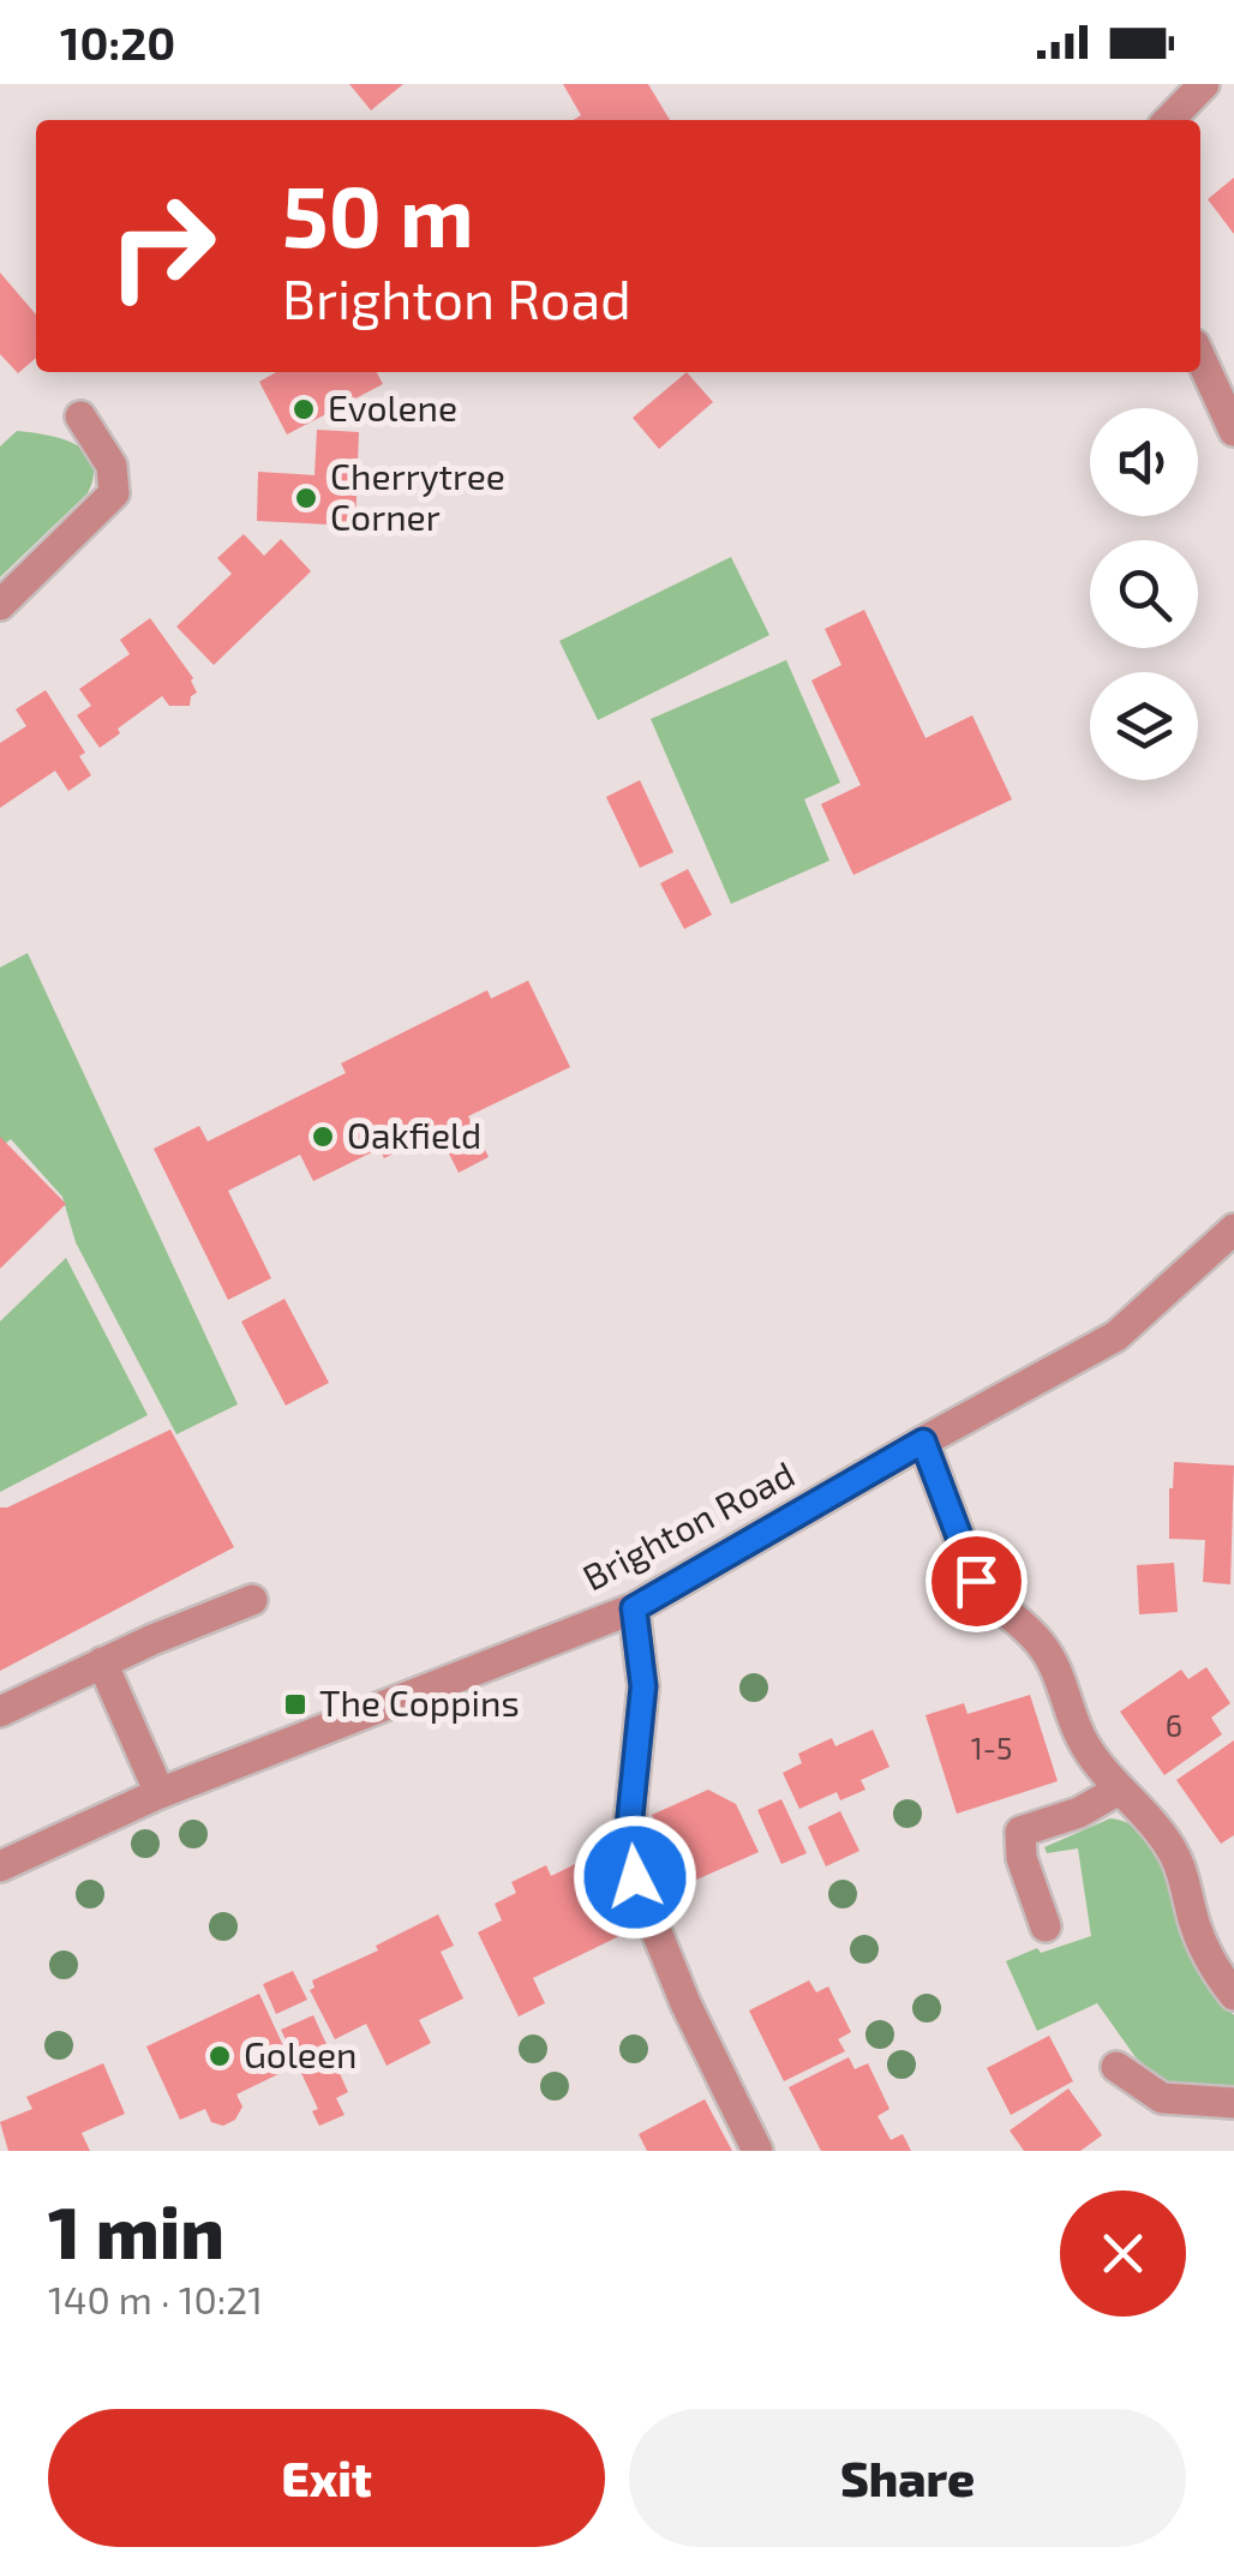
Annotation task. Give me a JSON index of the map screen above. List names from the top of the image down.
{
  "streets": {
    "street": ["Brighton Road"]
  },
  "places": {
    "other": [
      "Evolene",
      "Cherrytree Corner",
      "Oakfield",
      "Goleen"
    ],
    "transit": ["The Coppins"]
  },
  "house_numbers": ["6", "1-5"],
  "page": {
    "status": "10:20",
    "turn": ["50 m", "Brighton Road"],
    "heading": ["1 min", "140 m · 10:21"],
    "buttons": ["Exit", "Share"]
  }
}
